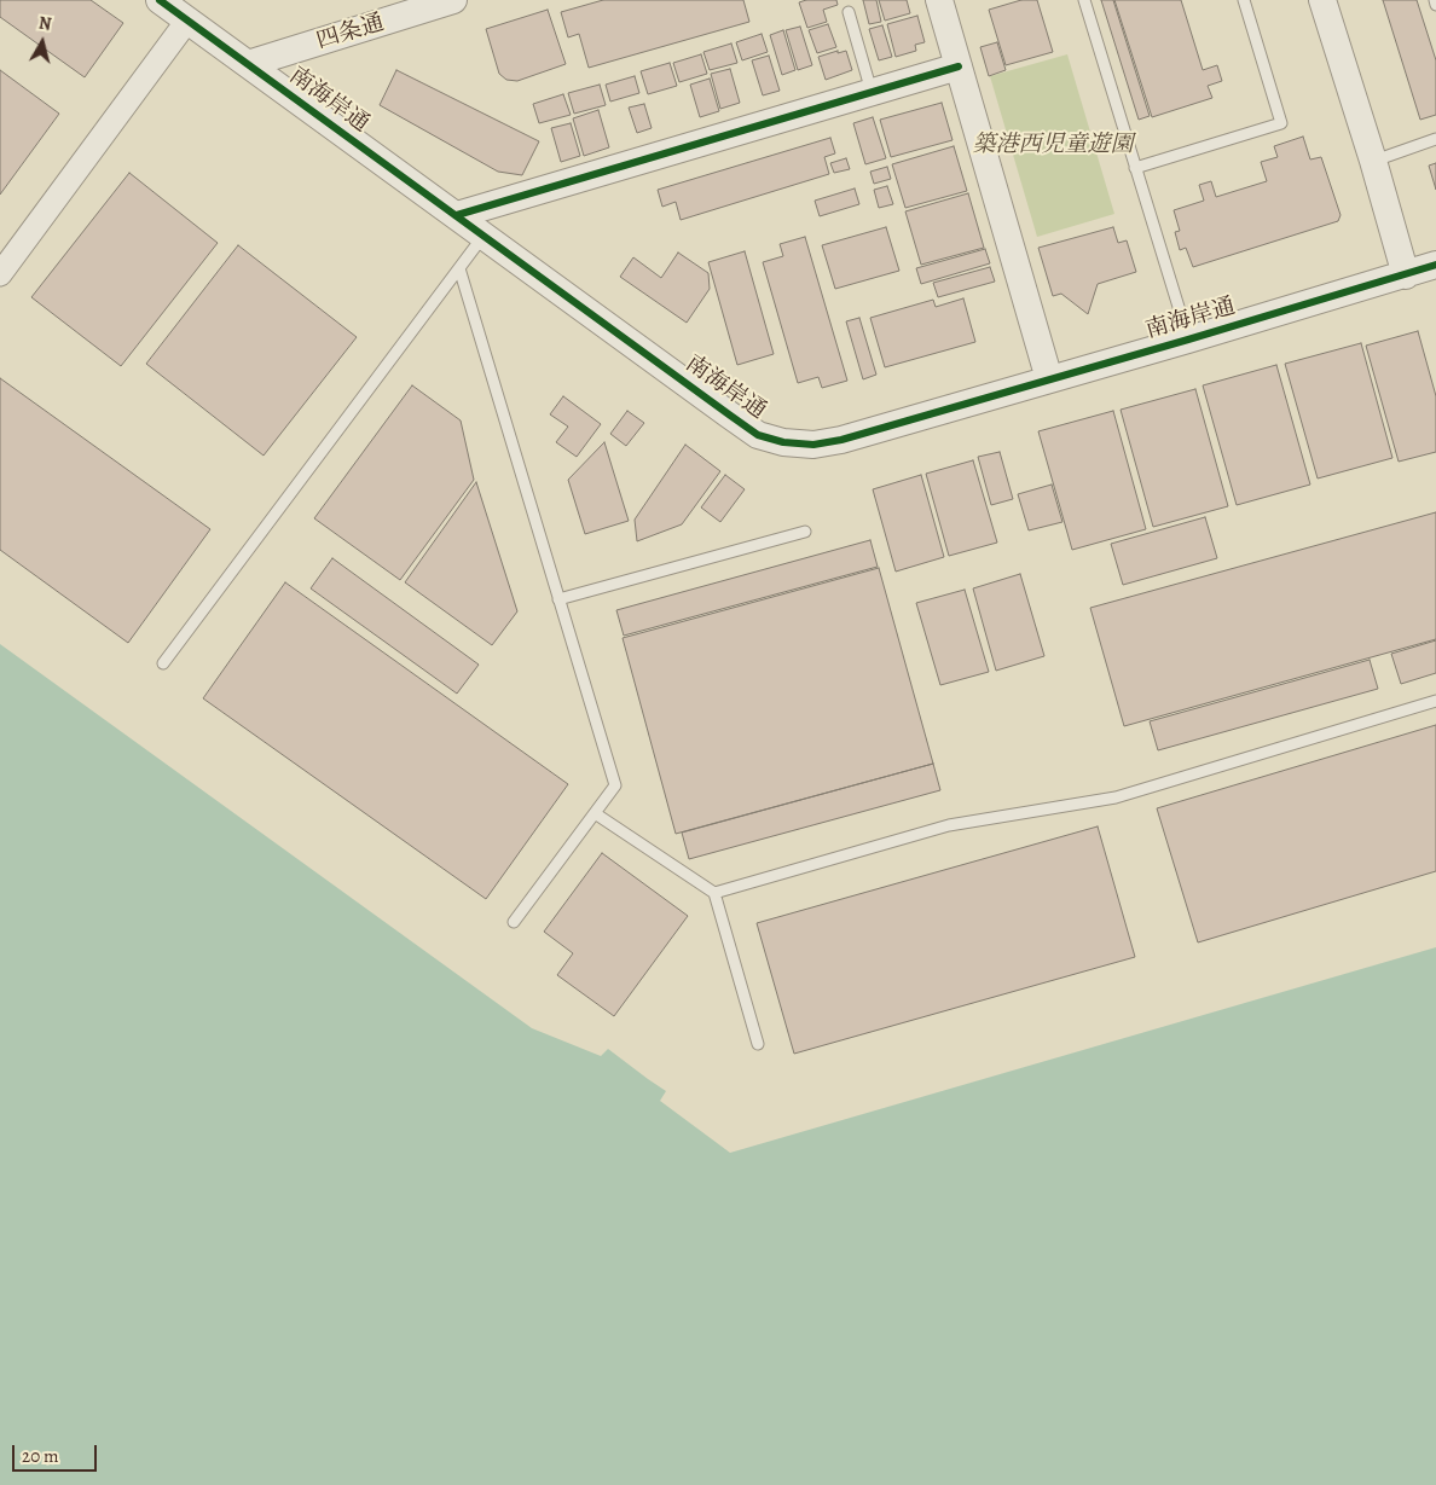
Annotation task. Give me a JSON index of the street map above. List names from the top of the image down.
{
  "streets": {
    "street": ["四条通", "南海岸通"]
  },
  "crossings": [
    ["四条通", "南海岸通"]
  ],
  "parks": ["築港西児童遊園"],
  "scale_bar": "20 m",
  "north": "top"
}
